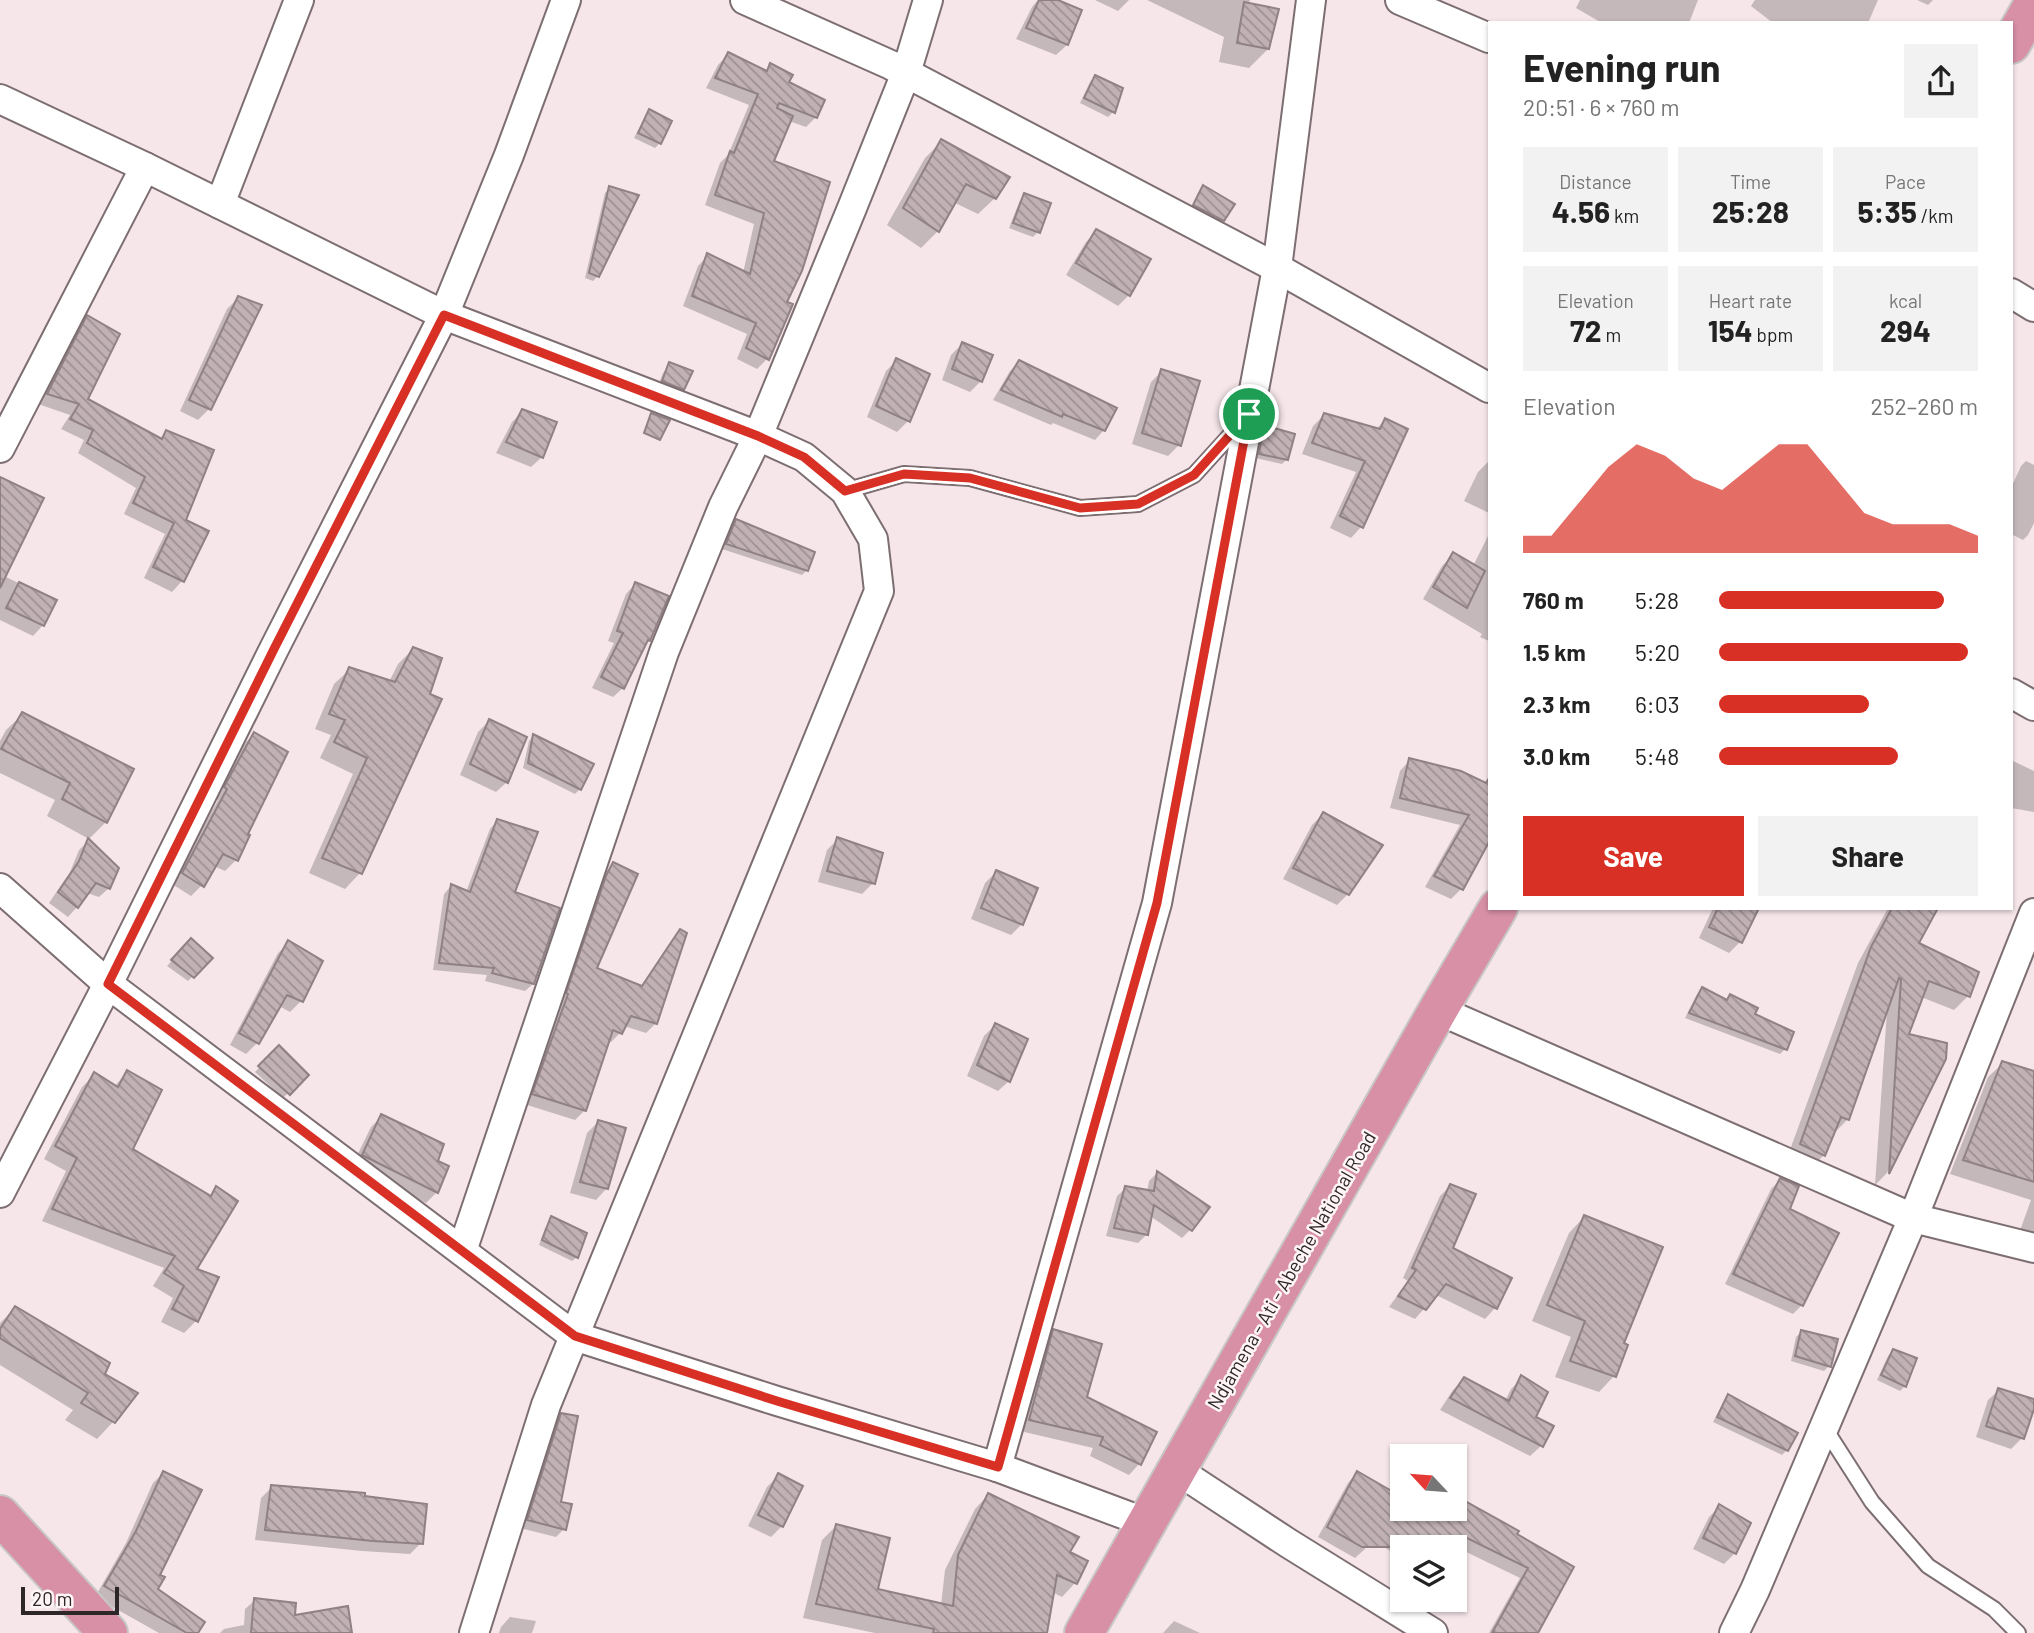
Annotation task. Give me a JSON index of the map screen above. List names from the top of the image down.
{
  "streets": {
    "highway": ["Ndjamena - Ati - Abeche National Road"]
  },
  "scale_bar": "20 m",
  "north": "top left",
  "page": {
    "heading": ["Evening run", "20:51 · 6 × 760 m"],
    "stats": [
      ["Distance", "4.56 km"],
      ["Time", "25:28"],
      ["Pace", "5:35 /km"],
      ["Elevation", "72 m"],
      ["Heart rate", "154 bpm"],
      ["kcal", "294"]
    ],
    "chart": ["Elevation", "252–260 m"],
    "list": [
      {
        "name": "760 m",
        "note": "5:28"
      },
      {
        "name": "1.5 km",
        "note": "5:20"
      },
      {
        "name": "2.3 km",
        "note": "6:03"
      },
      {
        "name": "3.0 km",
        "note": "5:48"
      }
    ],
    "buttons": ["Save", "Share"],
    "scale": "20 m"
  }
}
